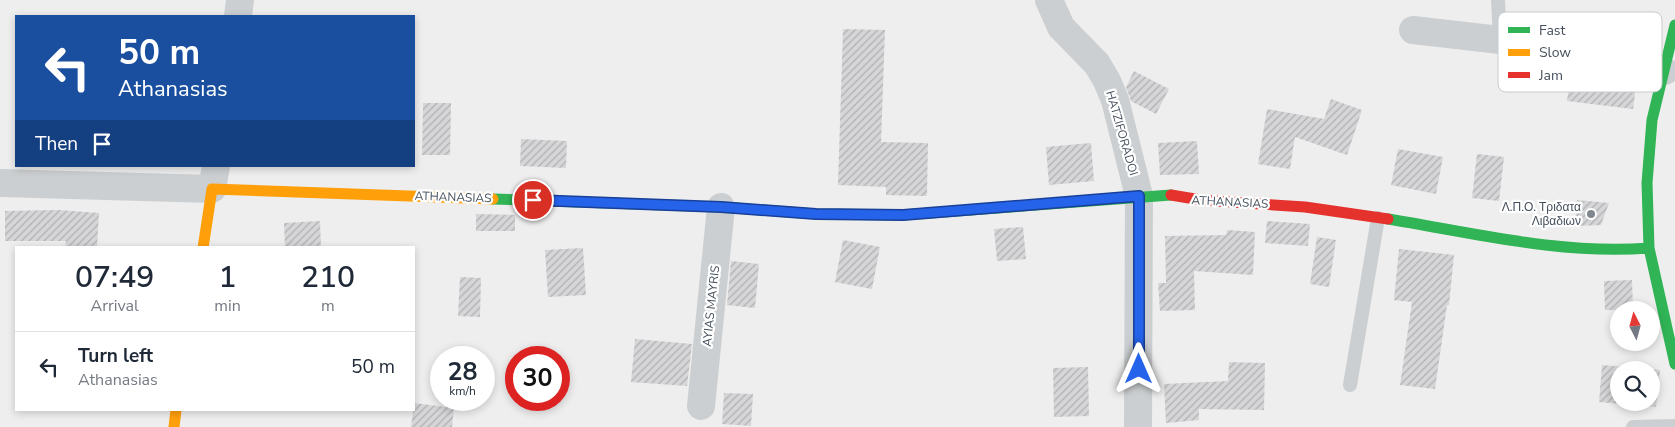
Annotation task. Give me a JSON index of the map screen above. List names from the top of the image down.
{
  "streets": {
    "street": ["HATZIFORADOI", "ATHANASIAS", "AYIAS MAYRIS"]
  },
  "crossings": [
    ["HATZIFORADOI", "ATHANASIAS"],
    ["ATHANASIAS", "AYIAS MAYRIS"]
  ],
  "places": ["Λ.Π.Ο. Τριδατα Λιβαδιων"],
  "legend": ["Fast", "Slow", "Jam"],
  "north": "top",
  "page": {
    "turn": ["50 m", "Athanasias"],
    "then": "Then",
    "eta": [
      "07:49",
      "Arrival",
      "1",
      "min",
      "210",
      "m"
    ],
    "list": [
      {
        "name": "Turn left",
        "note": "Athanasias",
        "value": "50 m"
      }
    ],
    "speed": "28 km/h",
    "limit": "30"
  }
}
